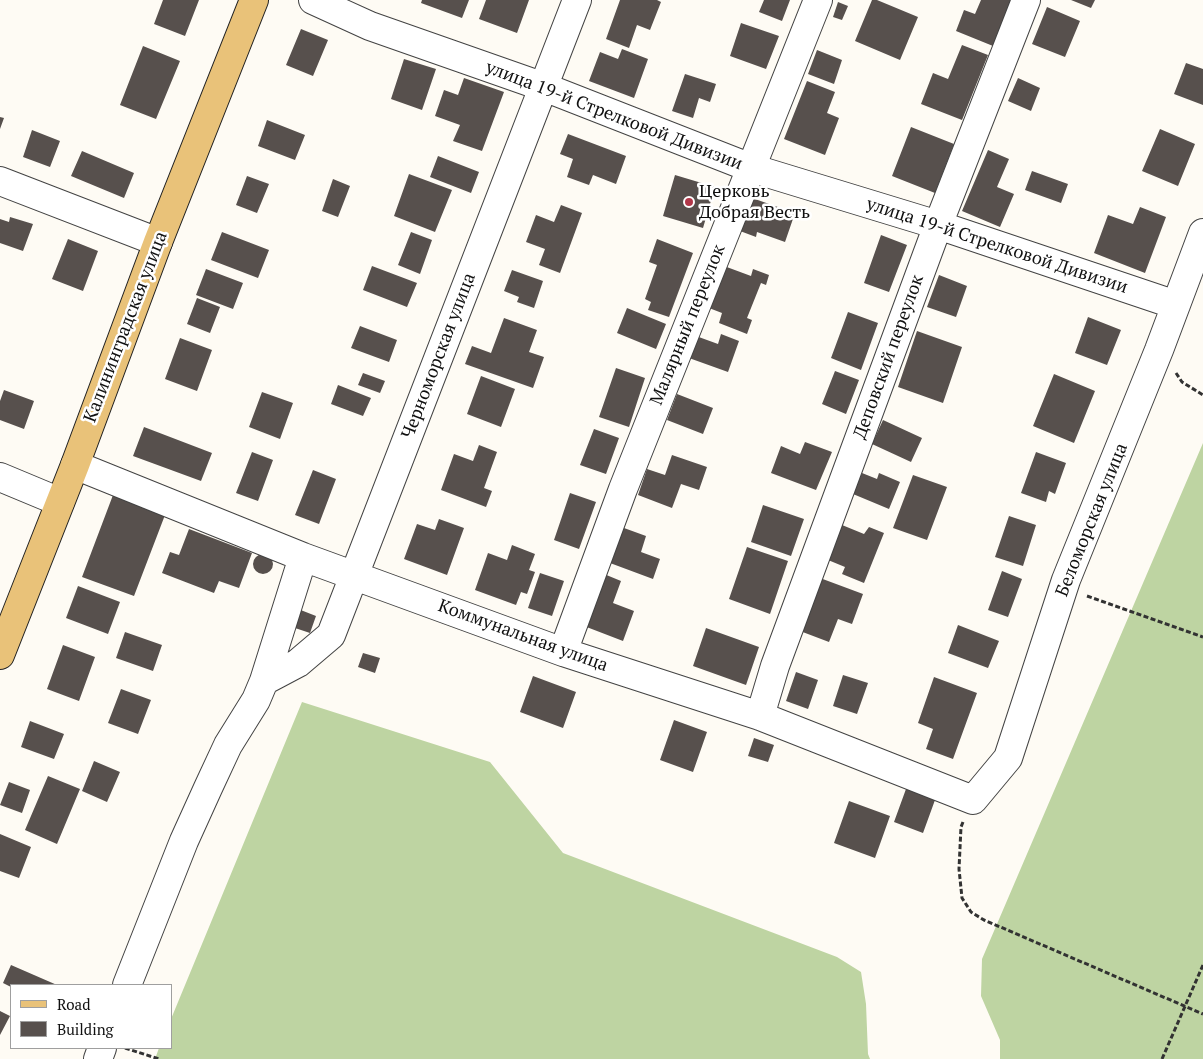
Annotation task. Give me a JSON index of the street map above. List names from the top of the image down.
{
  "streets": {
    "main road": ["Калининградская улица"],
    "street": [
      "улица 19-й Стрелковой Дивизии",
      "Малярный переулок",
      "Черноморская улица",
      "Деповский переулок",
      "Беломорская улица",
      "Коммунальная улица"
    ]
  },
  "crossings": [
    ["улица 19-й Стрелковой Дивизии", "Малярный переулок"],
    ["улица 19-й Стрелковой Дивизии", "Черноморская улица"],
    ["улица 19-й Стрелковой Дивизии", "Деповский переулок"],
    ["улица 19-й Стрелковой Дивизии", "Беломорская улица"],
    ["Малярный переулок", "Коммунальная улица"],
    ["Калининградская улица", "Коммунальная улица"],
    ["Черноморская улица", "Коммунальная улица"],
    ["Деповский переулок", "Коммунальная улица"],
    ["Беломорская улица", "Коммунальная улица"]
  ],
  "places": ["Церковь Добрая Весть"],
  "legend": ["Road", "Building"]
}
